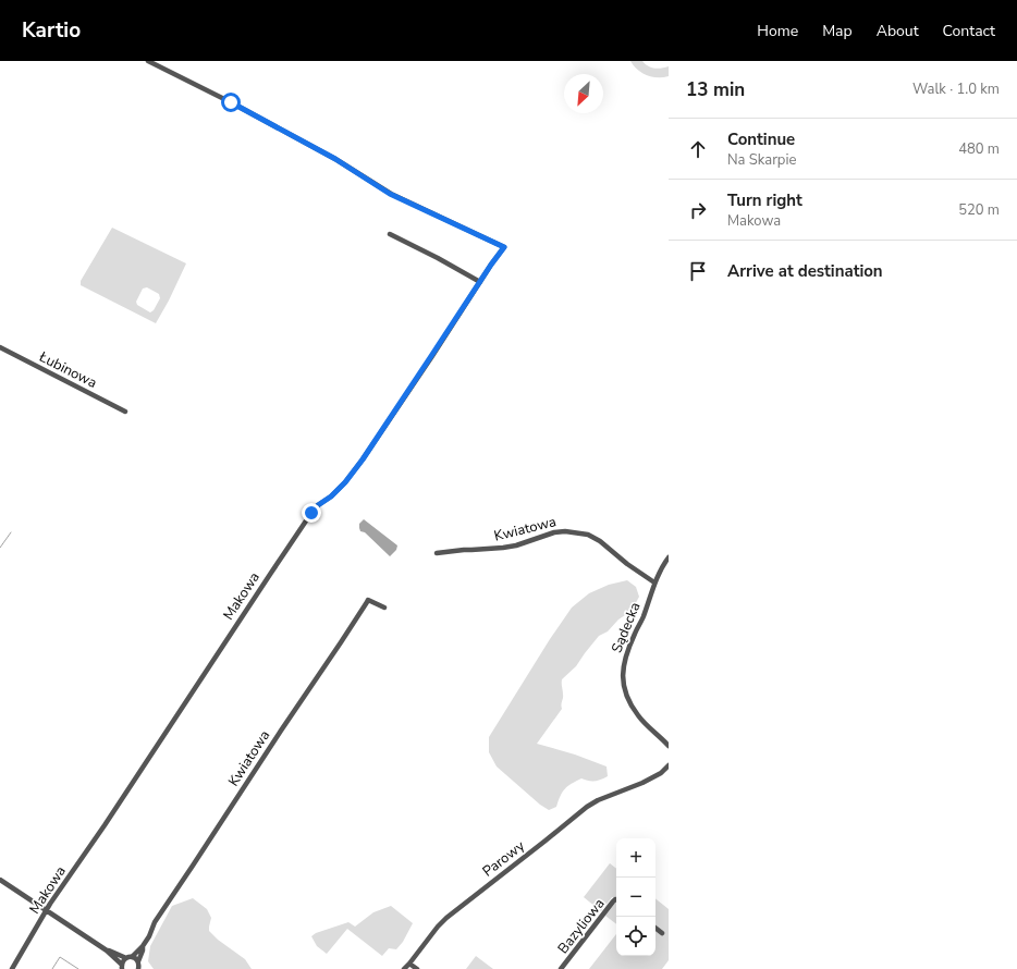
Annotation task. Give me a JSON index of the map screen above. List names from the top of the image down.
{
  "streets": {
    "street": [
      "Łubinowa",
      "Kwiatowa",
      "Makowa",
      "Sądecka",
      "Parowy",
      "Bazyliowa"
    ]
  },
  "crossings": [
    ["Kwiatowa", "Sądecka"]
  ],
  "north": "bottom left",
  "page": {
    "header": "Kartio",
    "nav": [
      "Home",
      "Map",
      "About",
      "Contact"
    ],
    "heading": ["13 min", "Walk · 1.0 km"],
    "list": [
      ["Continue", "Na Skarpie", "480 m"],
      ["Turn right", "Makowa", "520 m"],
      "Arrive at destination"
    ],
    "map_buttons": ["+", "−"]
  }
}
